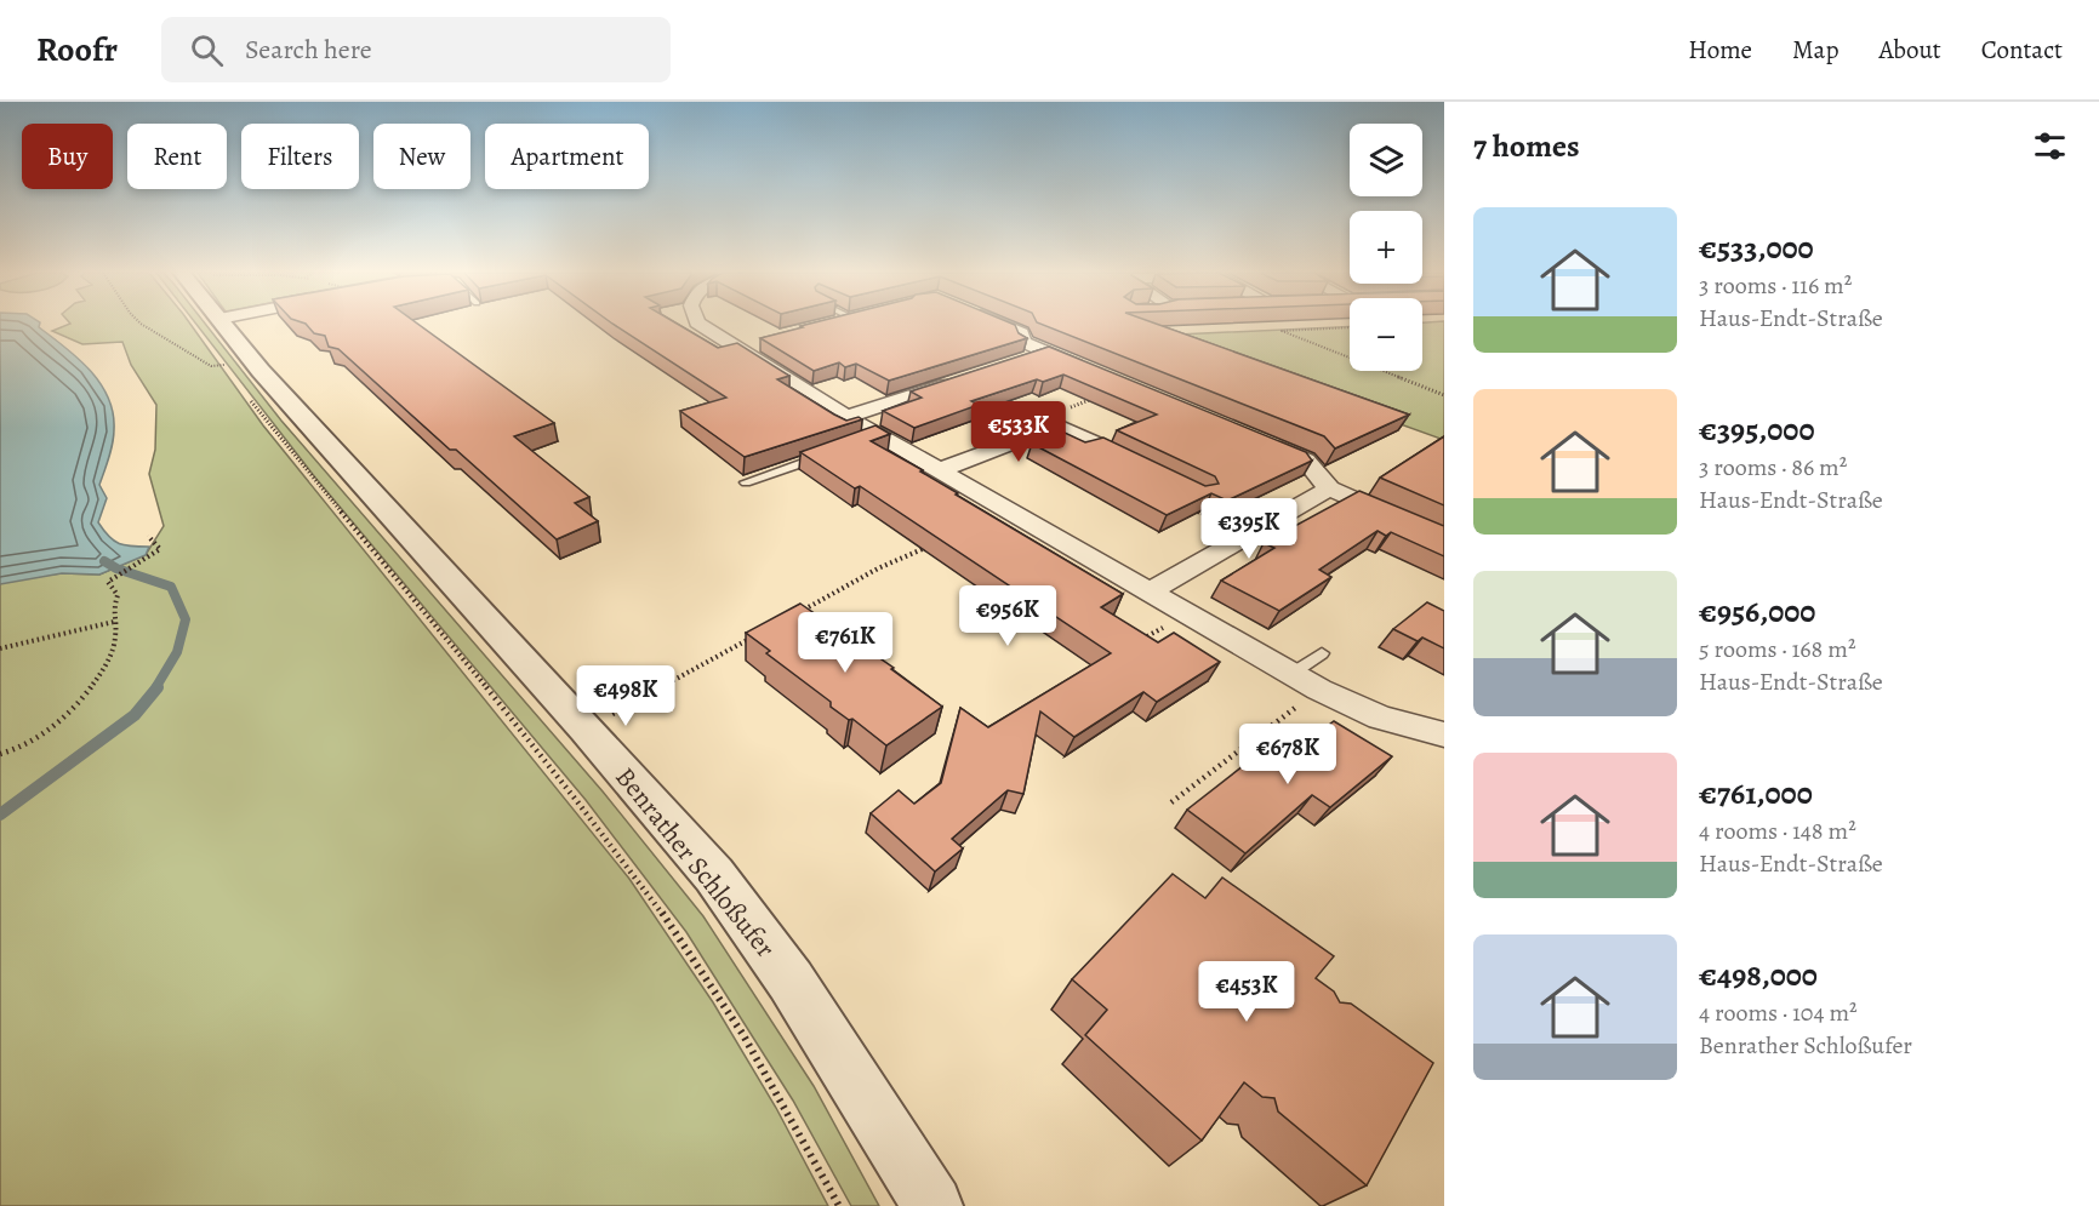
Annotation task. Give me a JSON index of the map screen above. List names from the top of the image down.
{
  "streets": {
    "street": ["Benrather Schloßufer"]
  },
  "page": {
    "header": "Roofr",
    "search": "Search here",
    "nav": [
      "Home",
      "Map",
      "About",
      "Contact"
    ],
    "heading": "7 homes",
    "map_buttons": ["+", "−"],
    "chip": [
      "Buy",
      "Rent",
      "Filters",
      "New",
      "Apartment"
    ],
    "list": [
      {
        "name": "€533,000",
        "note": "3 rooms · 116 m² · Haus-Endt-Straße"
      },
      {
        "name": "€395,000",
        "note": "3 rooms · 86 m² · Haus-Endt-Straße"
      },
      {
        "name": "€956,000",
        "note": "5 rooms · 168 m² · Haus-Endt-Straße"
      },
      {
        "name": "€761,000",
        "note": "4 rooms · 148 m² · Haus-Endt-Straße"
      },
      {
        "name": "€498,000",
        "note": "4 rooms · 104 m² · Benrather Schloßufer"
      }
    ],
    "price": [
      "€533K",
      "€395K",
      "€956K",
      "€761K",
      "€498K",
      "€678K",
      "€453K"
    ]
  }
}
